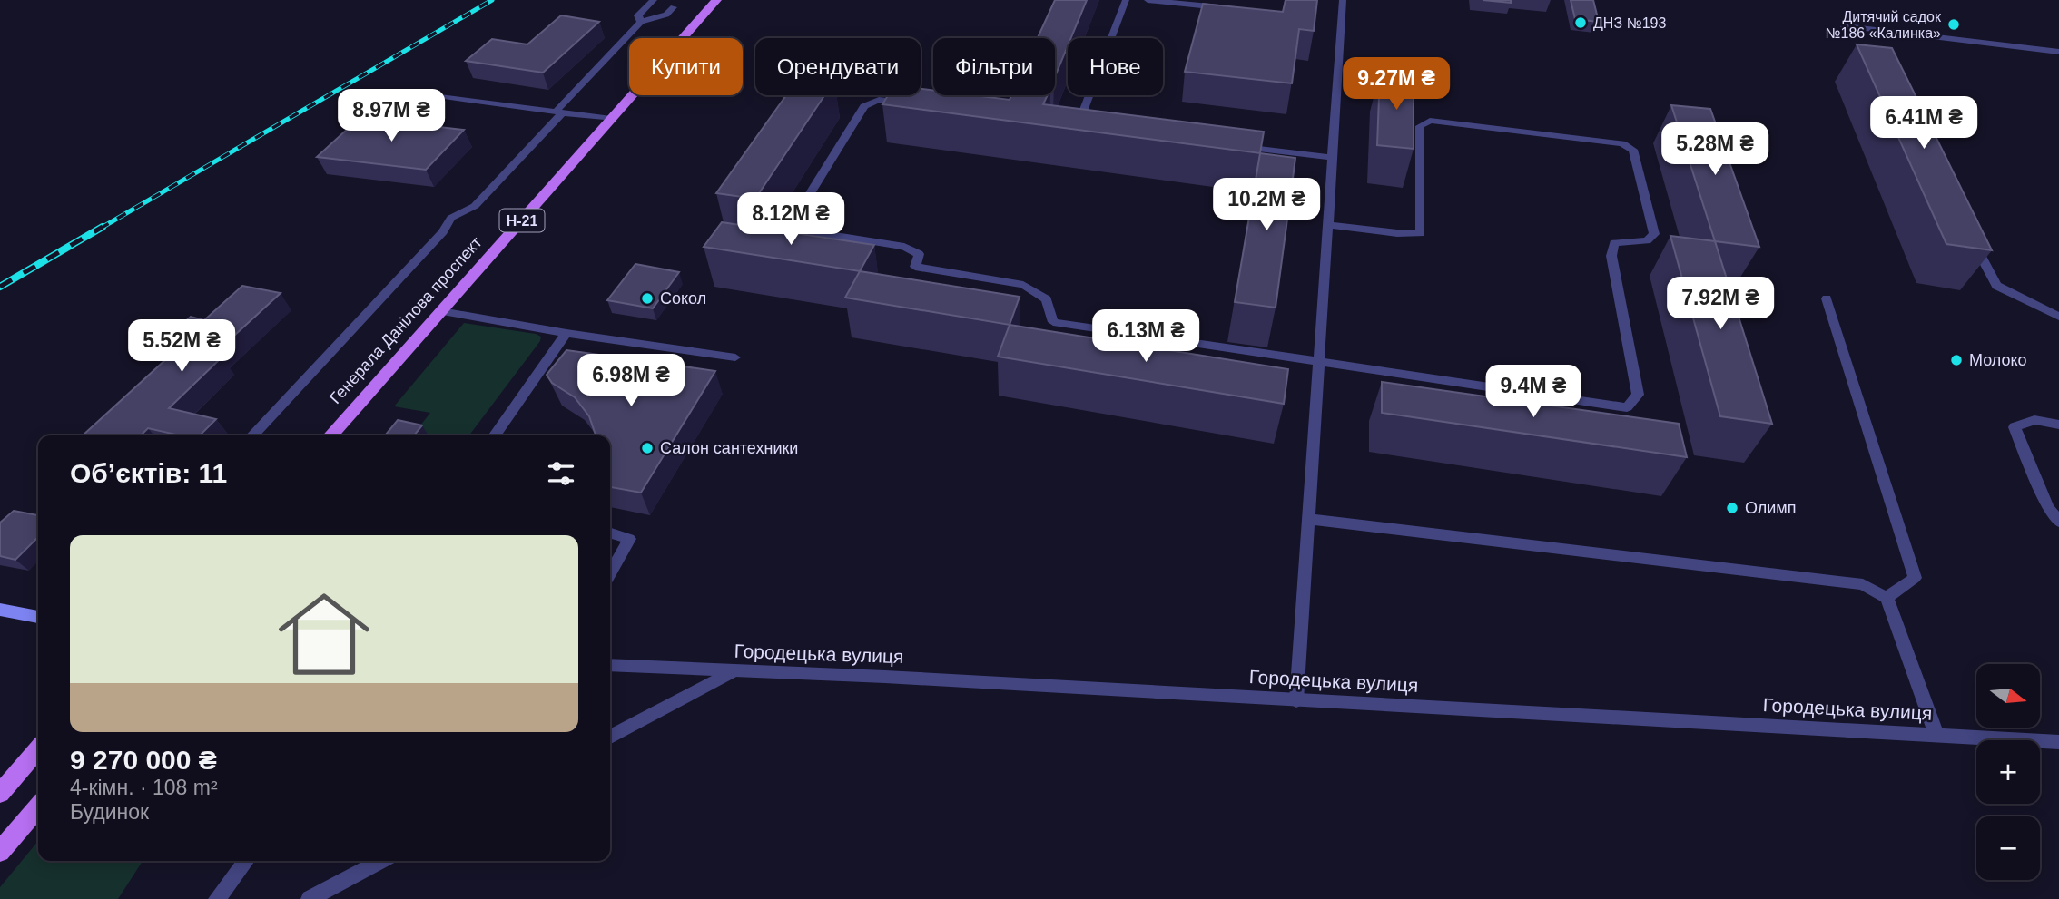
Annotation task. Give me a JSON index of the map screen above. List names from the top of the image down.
{
  "streets": {
    "main road": ["Н-21", "Генерала Данілова проспект"],
    "street": ["Городецька вулиця"]
  },
  "places": [
    "ДНЗ №193",
    "Дитячий садок №186 «Калинка»",
    "Сокол",
    "Молоко",
    "Салон сантехники",
    "Олимп"
  ],
  "north": "right",
  "page": {
    "chip": [
      "Купити",
      "Орендувати",
      "Фільтри",
      "Нове"
    ],
    "price": [
      "9.27M ₴",
      "8.97M ₴",
      "6.41M ₴",
      "5.28M ₴",
      "10.2M ₴",
      "8.12M ₴",
      "7.92M ₴",
      "6.13M ₴",
      "5.52M ₴",
      "6.98M ₴",
      "9.4M ₴"
    ],
    "heading": "Об’єктів: 11",
    "list": [
      {
        "name": "9 270 000 ₴",
        "note": "4-кімн. · 108 m² · Будинок"
      }
    ],
    "map_buttons": ["+", "−"]
  }
}
